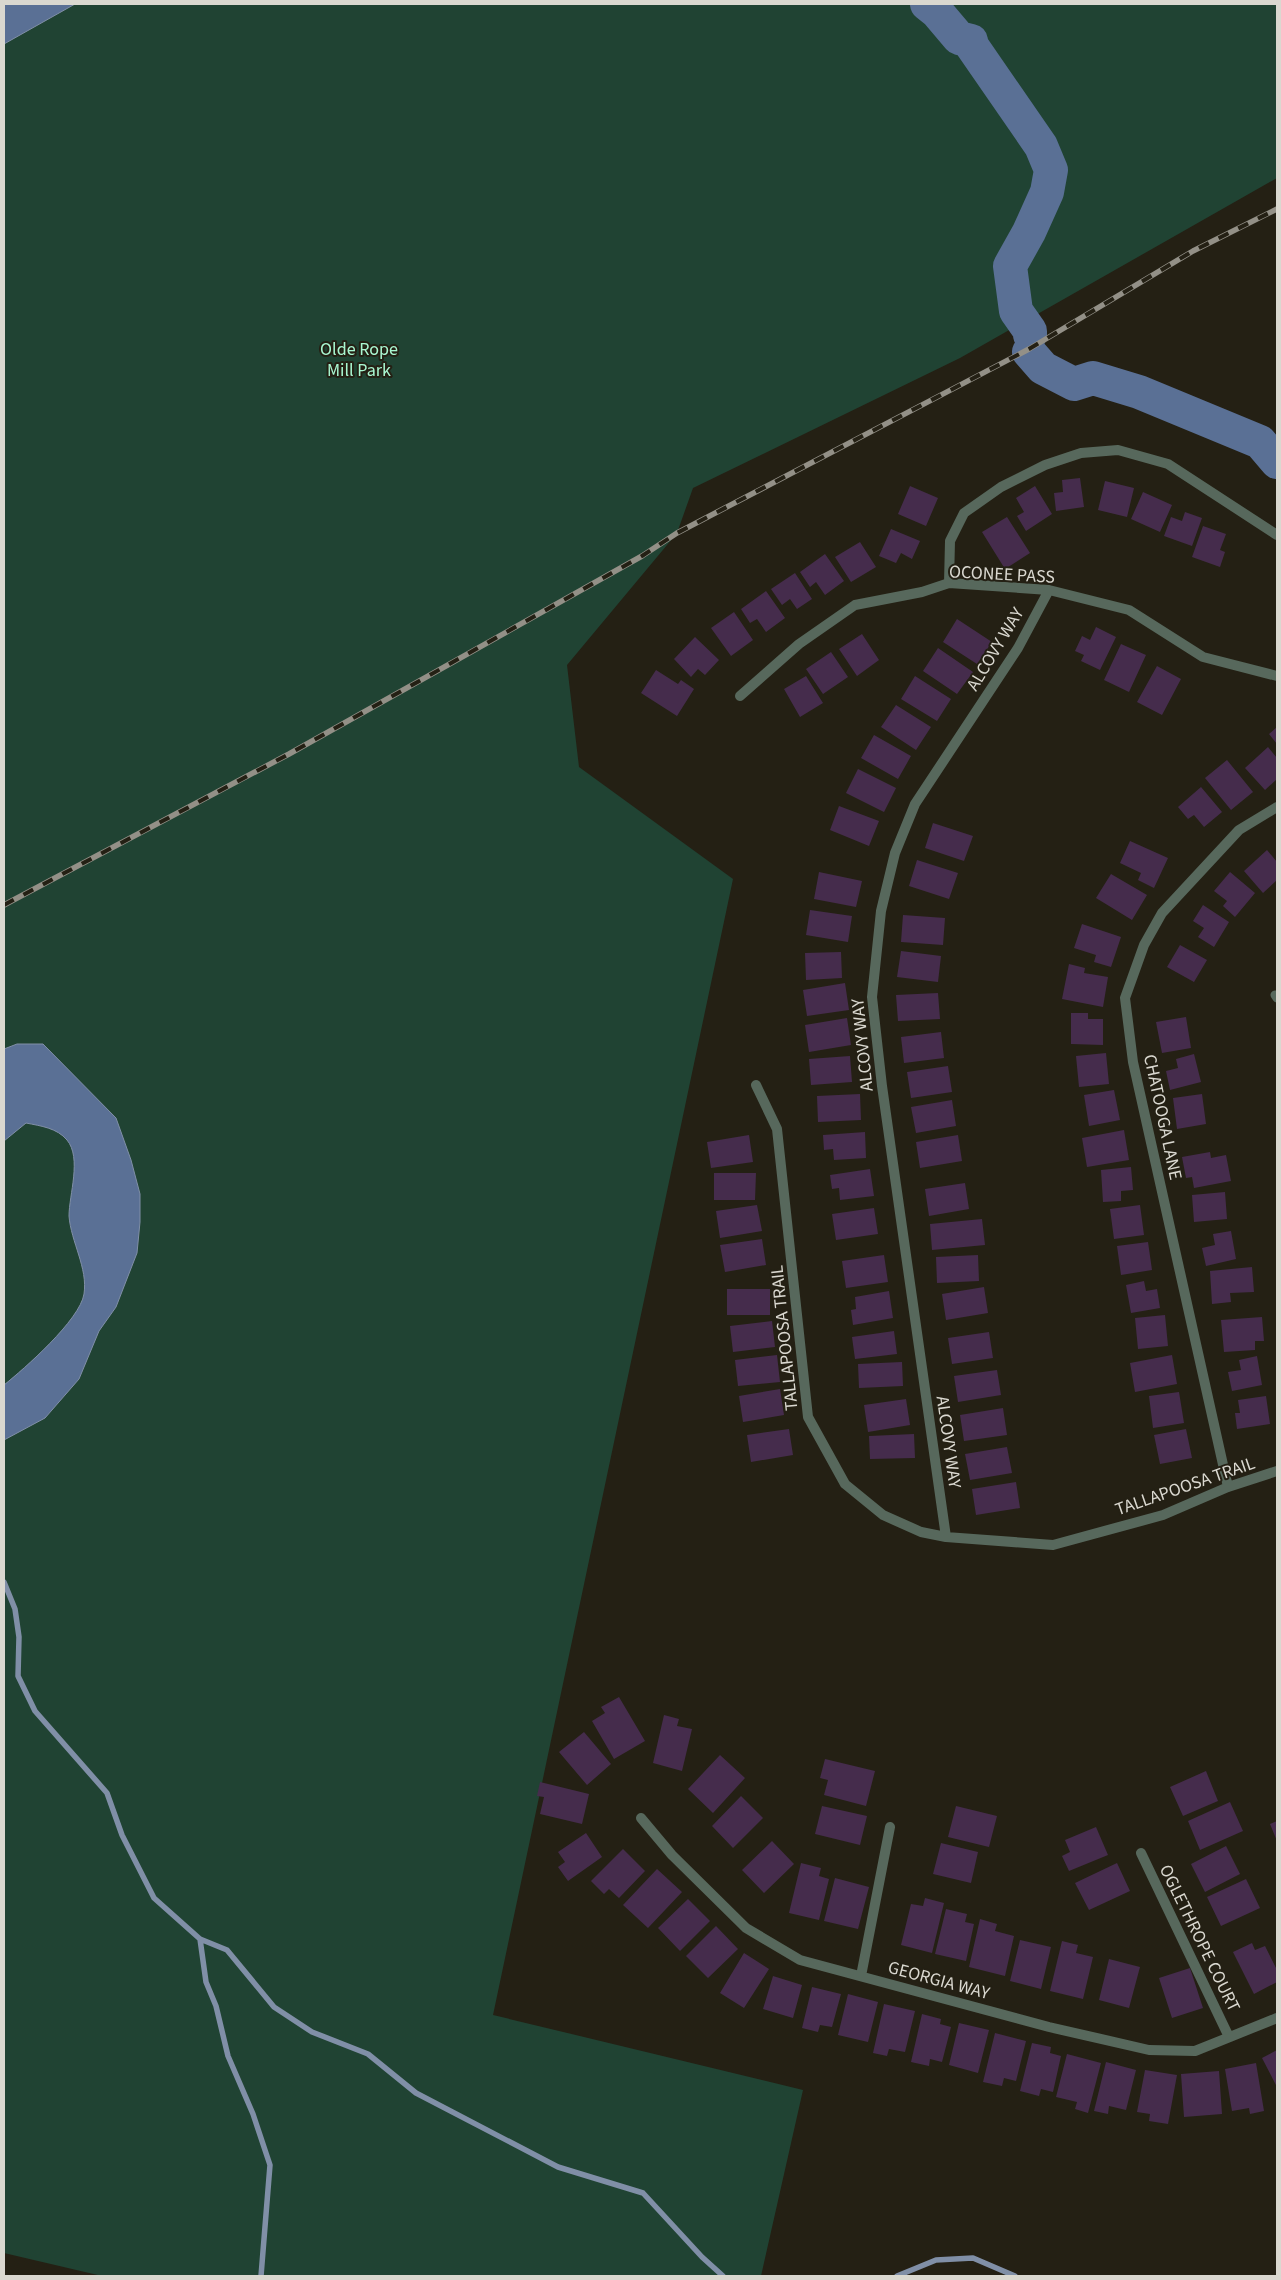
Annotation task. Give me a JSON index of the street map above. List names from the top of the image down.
{
  "streets": {
    "street": [
      "OCONEE PASS",
      "ALCOVY WAY",
      "CHATOOGA LANE",
      "TALLAPOOSA TRAIL",
      "OGLETHROPE COURT",
      "GEORGIA WAY"
    ]
  },
  "crossings": [
    ["OCONEE PASS", "ALCOVY WAY"],
    ["ALCOVY WAY", "TALLAPOOSA TRAIL"],
    ["CHATOOGA LANE", "TALLAPOOSA TRAIL"],
    ["OGLETHROPE COURT", "GEORGIA WAY"]
  ],
  "parks": ["Olde Rope Mill Park"]
}
